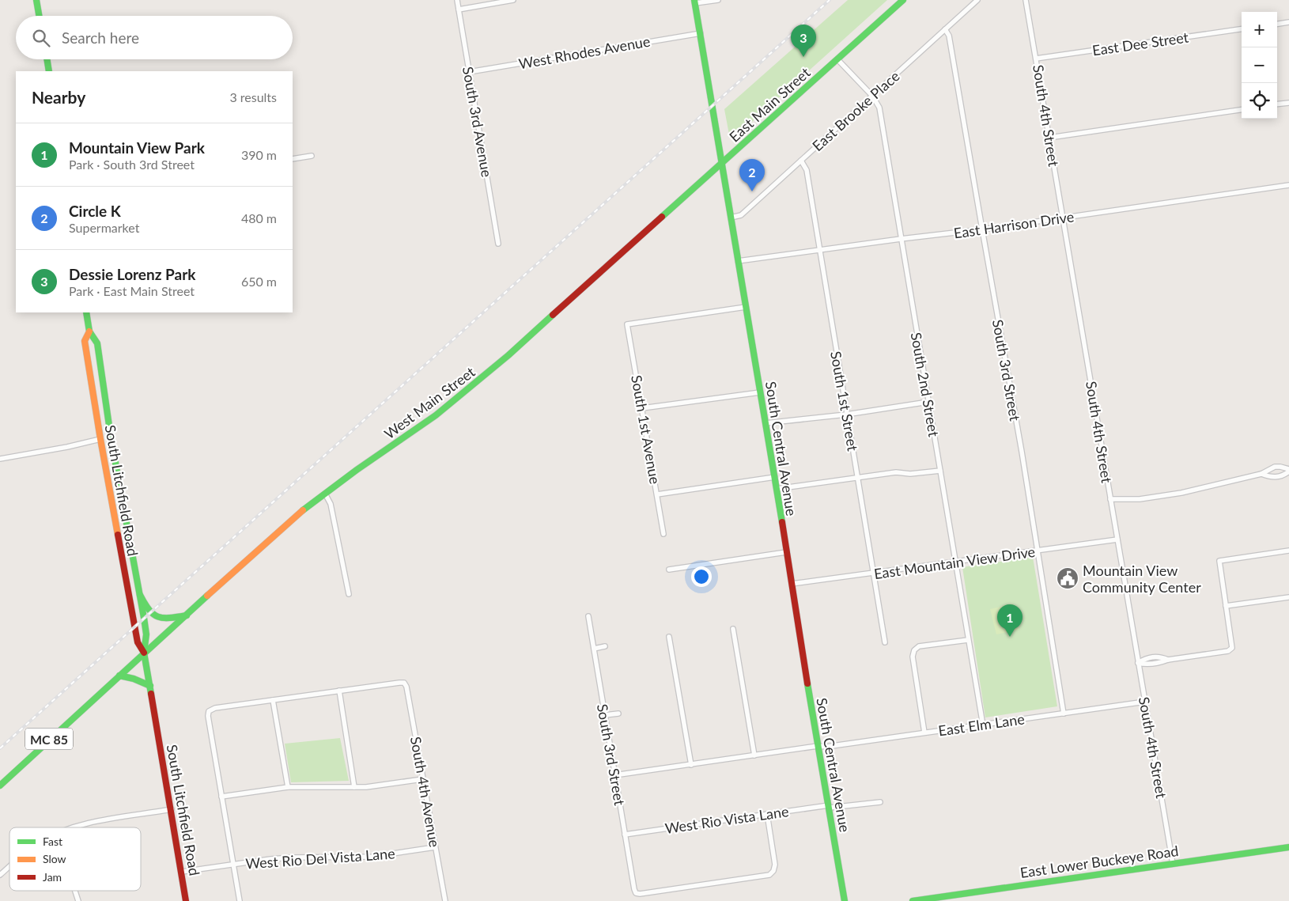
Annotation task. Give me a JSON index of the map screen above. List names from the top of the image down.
{
  "streets": {
    "main road": [
      "East Main Street",
      "West Main Street",
      "South Central Avenue",
      "South Litchfield Road",
      "MC 85",
      "East Lower Buckeye Road"
    ],
    "street": [
      "East Dee Street",
      "West Rhodes Avenue",
      "East Brooke Place",
      "South 4th Street",
      "South 3rd Avenue",
      "East Harrison Drive",
      "South 3rd Street",
      "South 2nd Street",
      "South 1st Street",
      "South 1st Avenue",
      "East Mountain View Drive",
      "East Elm Lane",
      "South 4th Avenue",
      "West Rio Vista Lane",
      "West Rio Del Vista Lane"
    ]
  },
  "crossings": [
    ["East Dee Street", "South 4th Street"],
    ["West Rhodes Avenue", "South 3rd Avenue"],
    ["West Rhodes Avenue", "South Central Avenue"],
    ["East Main Street", "South 2nd Street"],
    ["East Main Street", "West Main Street"],
    ["East Main Street", "South Central Avenue"],
    ["East Brooke Place", "South 3rd Street"],
    ["East Brooke Place", "South 2nd Street"],
    ["East Brooke Place", "South 1st Street"],
    ["East Brooke Place", "South Central Avenue"],
    ["South 4th Street", "East Harrison Drive"],
    ["South 4th Street", "East Mountain View Drive"],
    ["South 4th Street", "East Elm Lane"],
    ["South 4th Street", "East Lower Buckeye Road"],
    ["East Harrison Drive", "South 3rd Street"],
    ["East Harrison Drive", "South 2nd Street"],
    ["East Harrison Drive", "South 1st Street"],
    ["East Harrison Drive", "South Central Avenue"],
    ["South 3rd Street", "East Mountain View Drive"],
    ["South 3rd Street", "East Elm Lane"],
    ["South 3rd Street", "West Rio Vista Lane"],
    ["South 2nd Street", "East Mountain View Drive"],
    ["South 2nd Street", "East Elm Lane"],
    ["South 1st Street", "East Mountain View Drive"],
    ["West Main Street", "South Central Avenue"],
    ["West Main Street", "South Litchfield Road"],
    ["West Main Street", "MC 85"],
    ["South 1st Avenue", "South Central Avenue"],
    ["South Central Avenue", "East Mountain View Drive"],
    ["South Central Avenue", "East Elm Lane"],
    ["South Central Avenue", "West Rio Vista Lane"],
    ["South Litchfield Road", "MC 85"],
    ["South Litchfield Road", "West Rio Del Vista Lane"],
    ["South 4th Avenue", "West Rio Del Vista Lane"]
  ],
  "places": {
    "public building": ["Mountain View Community Center"]
  },
  "legend": ["Fast", "Slow", "Jam"],
  "page": {
    "map_buttons": ["+", "−"],
    "search": "Search here",
    "pins": ["3", "2", "1"],
    "heading": ["Nearby", "3 results"],
    "list": [
      {
        "mark": "1",
        "name": "Mountain View Park",
        "note": "Park · South 3rd Street",
        "value": "390 m"
      },
      {
        "mark": "2",
        "name": "Circle K",
        "note": "Supermarket",
        "value": "480 m"
      },
      {
        "mark": "3",
        "name": "Dessie Lorenz Park",
        "note": "Park · East Main Street",
        "value": "650 m"
      }
    ]
  }
}
